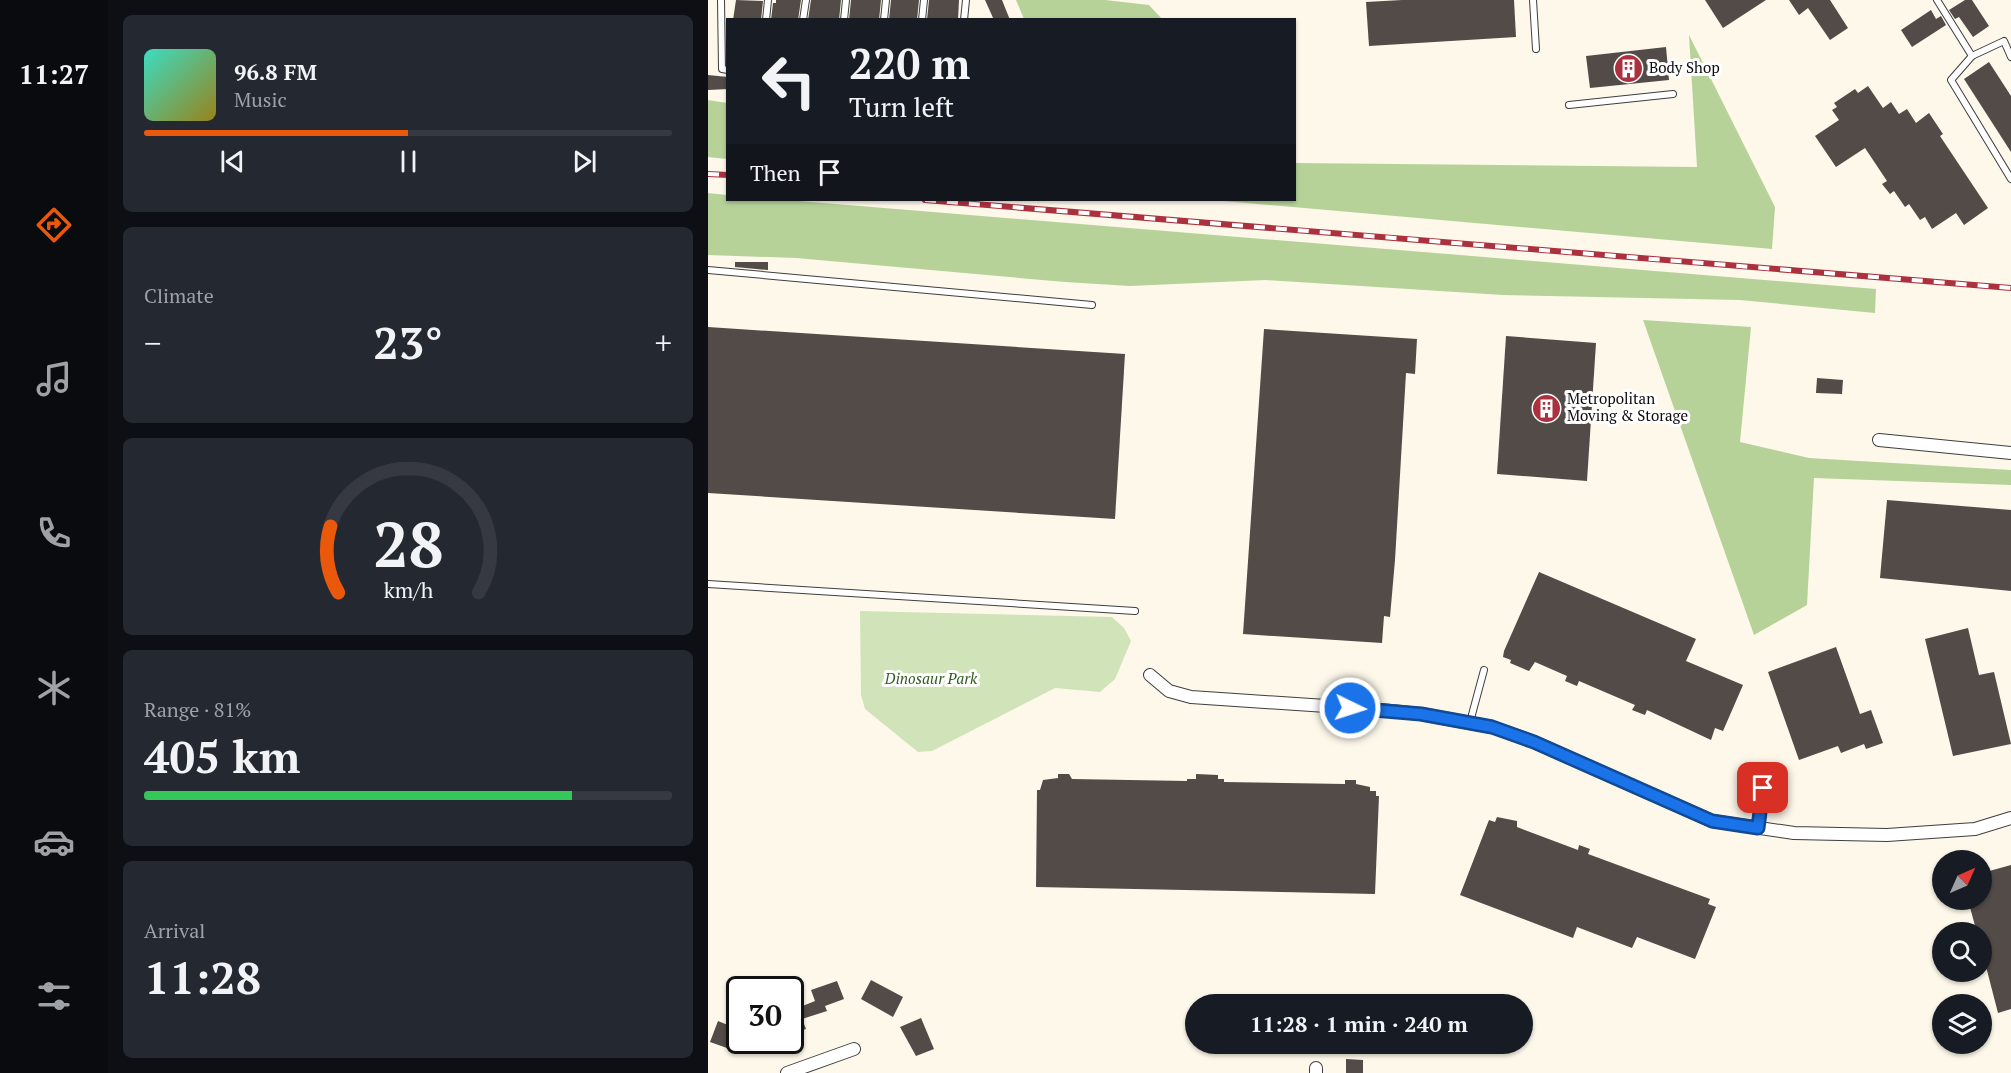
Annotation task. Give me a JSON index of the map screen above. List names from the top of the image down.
{
  "parks": ["Dinosaur Park"],
  "places": {
    "building": ["Body Shop", "Metropolitan Moving & Storage"]
  },
  "north": "top right",
  "page": {
    "tabs": "11:27",
    "turn": ["220 m", "Turn left"],
    "song": ["96.8 FM", "Music"],
    "then": "Then",
    "tile": [
      "Climate",
      ["Range · 81%", "405 km"],
      ["Arrival", "11:28"]
    ],
    "heat": ["−", "23°", "+"],
    "limit": "30",
    "trip": "11:28 · 1 min · 240 m",
    "gauge": ["28", "km/h"]
  }
}
